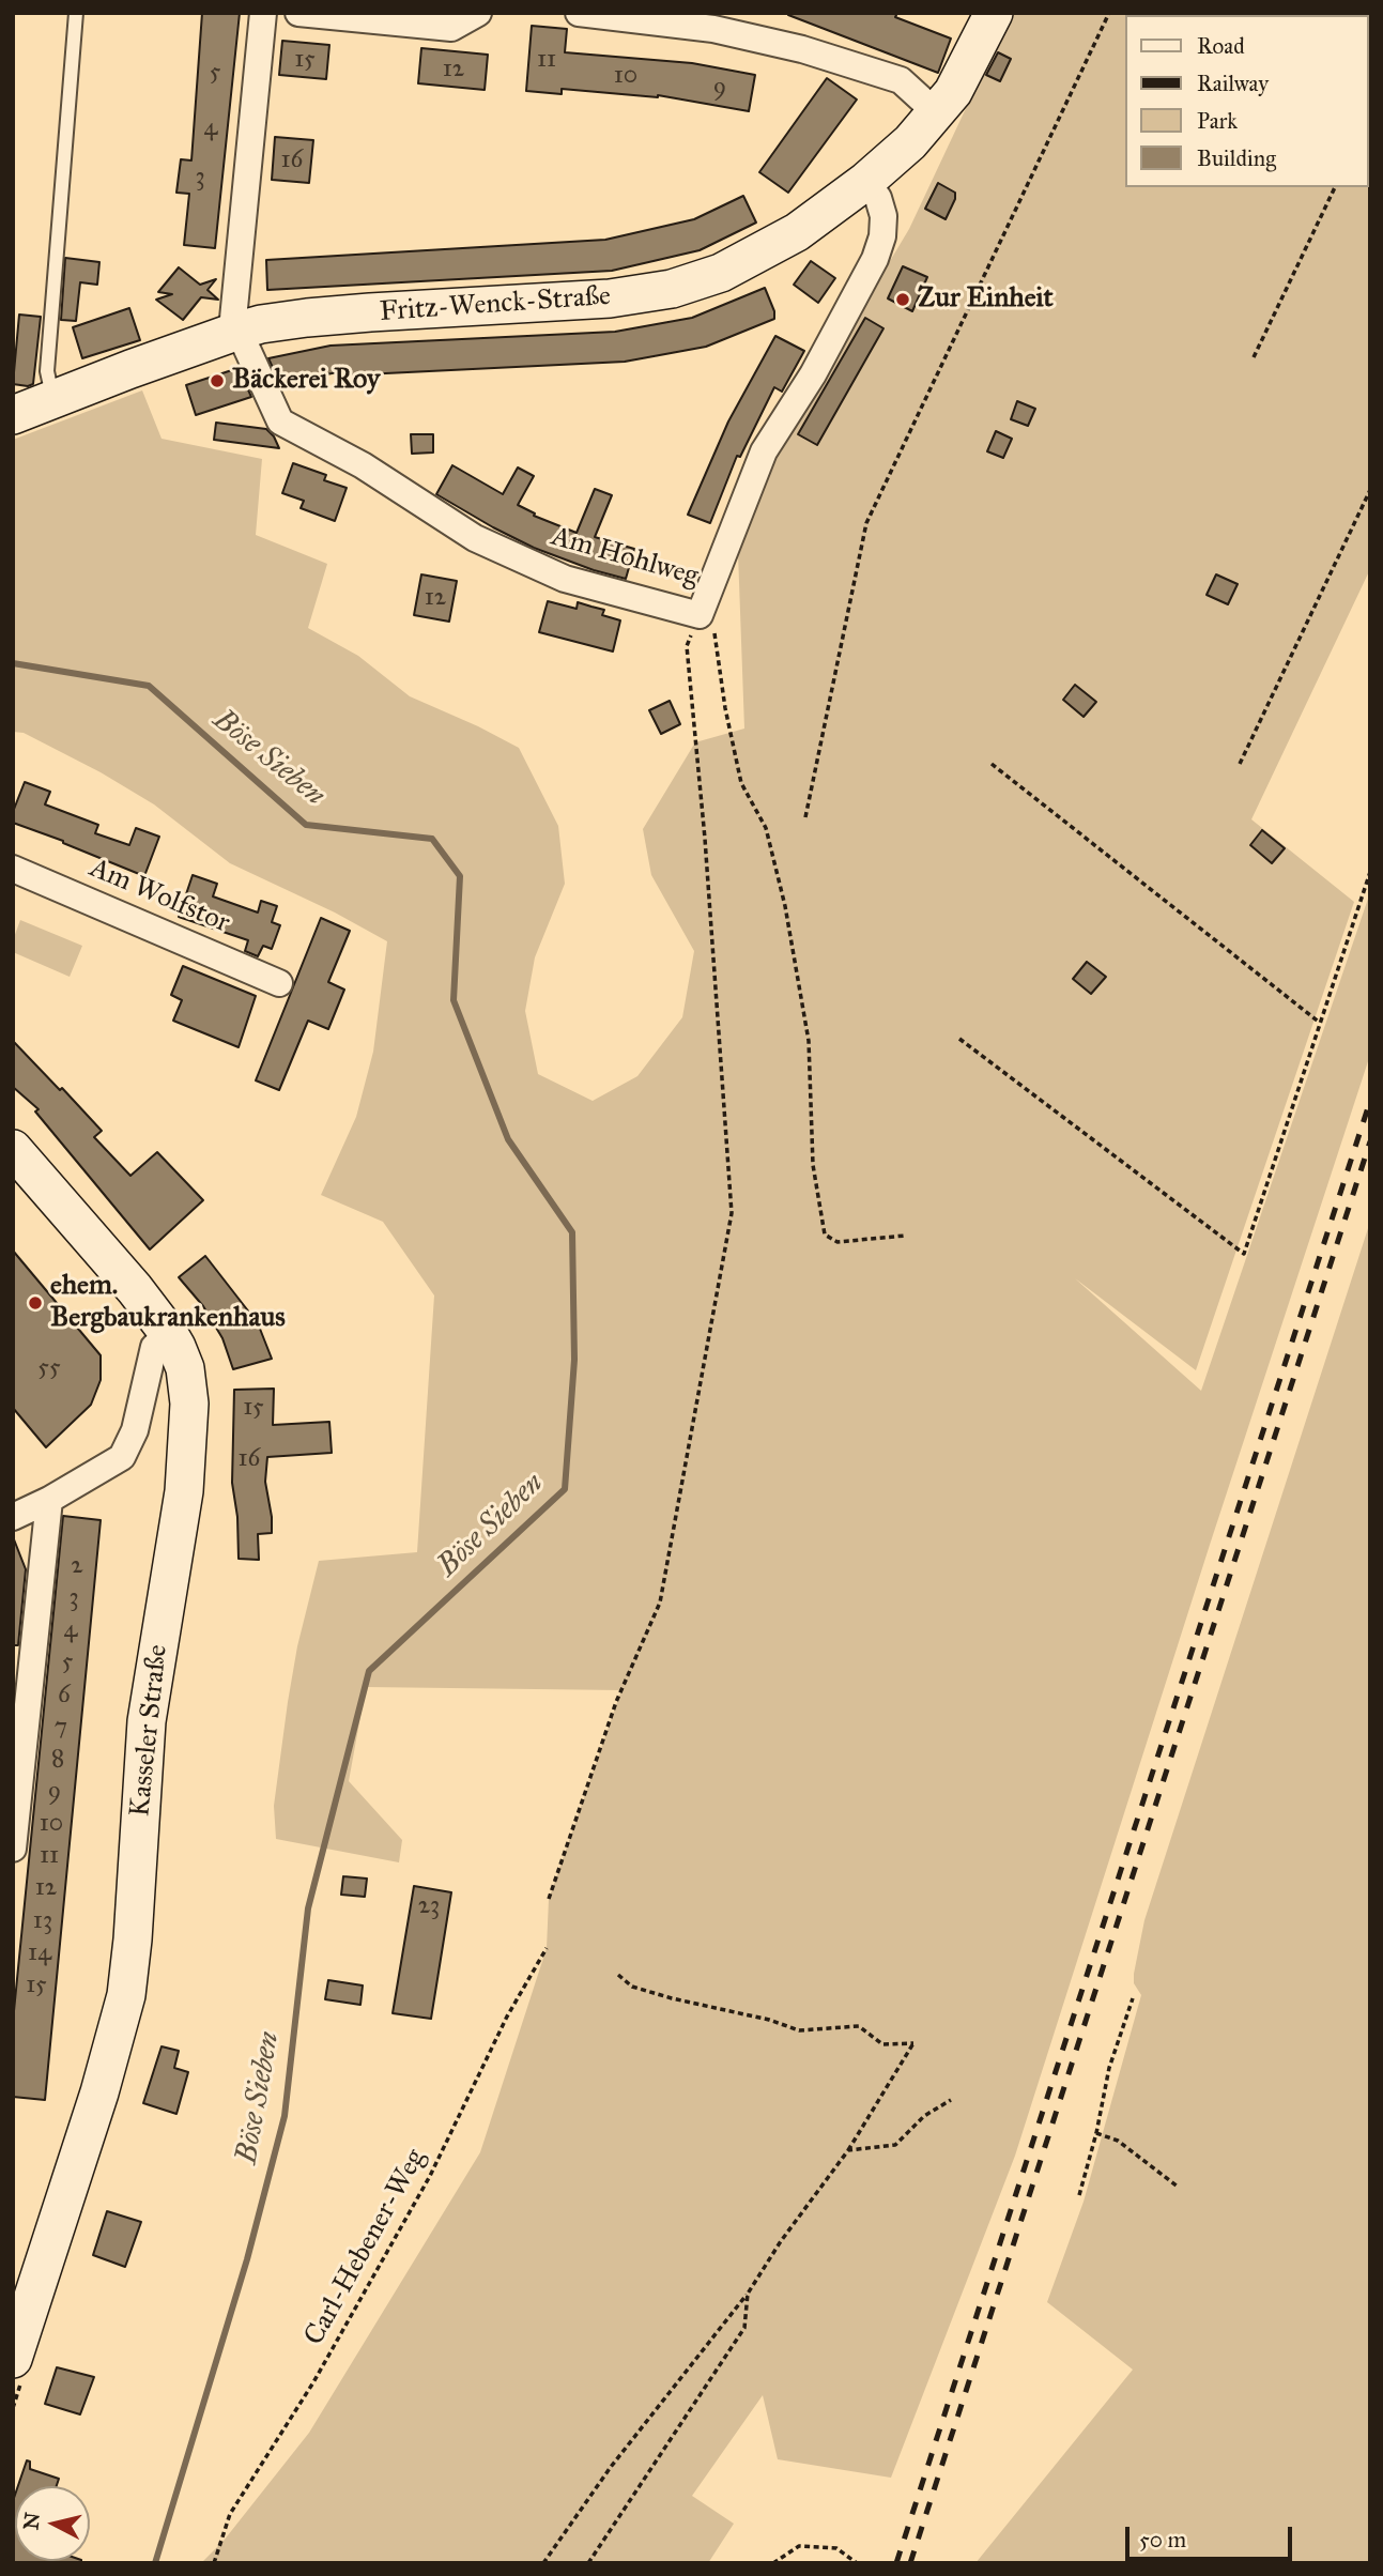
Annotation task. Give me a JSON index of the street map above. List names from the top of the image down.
{
  "streets": {
    "main road": ["Fritz-Wenck-Straße", "Kasseler Straße"],
    "street": ["Am Hohlweg", "Am Wolfstor"],
    "path": ["Carl-Hebener-Weg"]
  },
  "crossings": [
    ["Fritz-Wenck-Straße", "Am Hohlweg"]
  ],
  "water": ["Böse Sieben"],
  "places": ["Zur Einheit", "Bäckerei Roy", "ehem. Bergbaukrankenhaus"],
  "house_numbers": [
    "15",
    "11",
    "12",
    "5",
    "10",
    "9",
    "4",
    "16",
    "3",
    "12",
    "55",
    "15",
    "16",
    "2",
    "3",
    "4",
    "5",
    "6",
    "7",
    "8",
    "9",
    "10",
    "11",
    "12",
    "23",
    "13",
    "14",
    "15"
  ],
  "legend": [
    "Road",
    "Railway",
    "Park",
    "Building"
  ],
  "scale_bar": "50 m",
  "north": "left"
}
